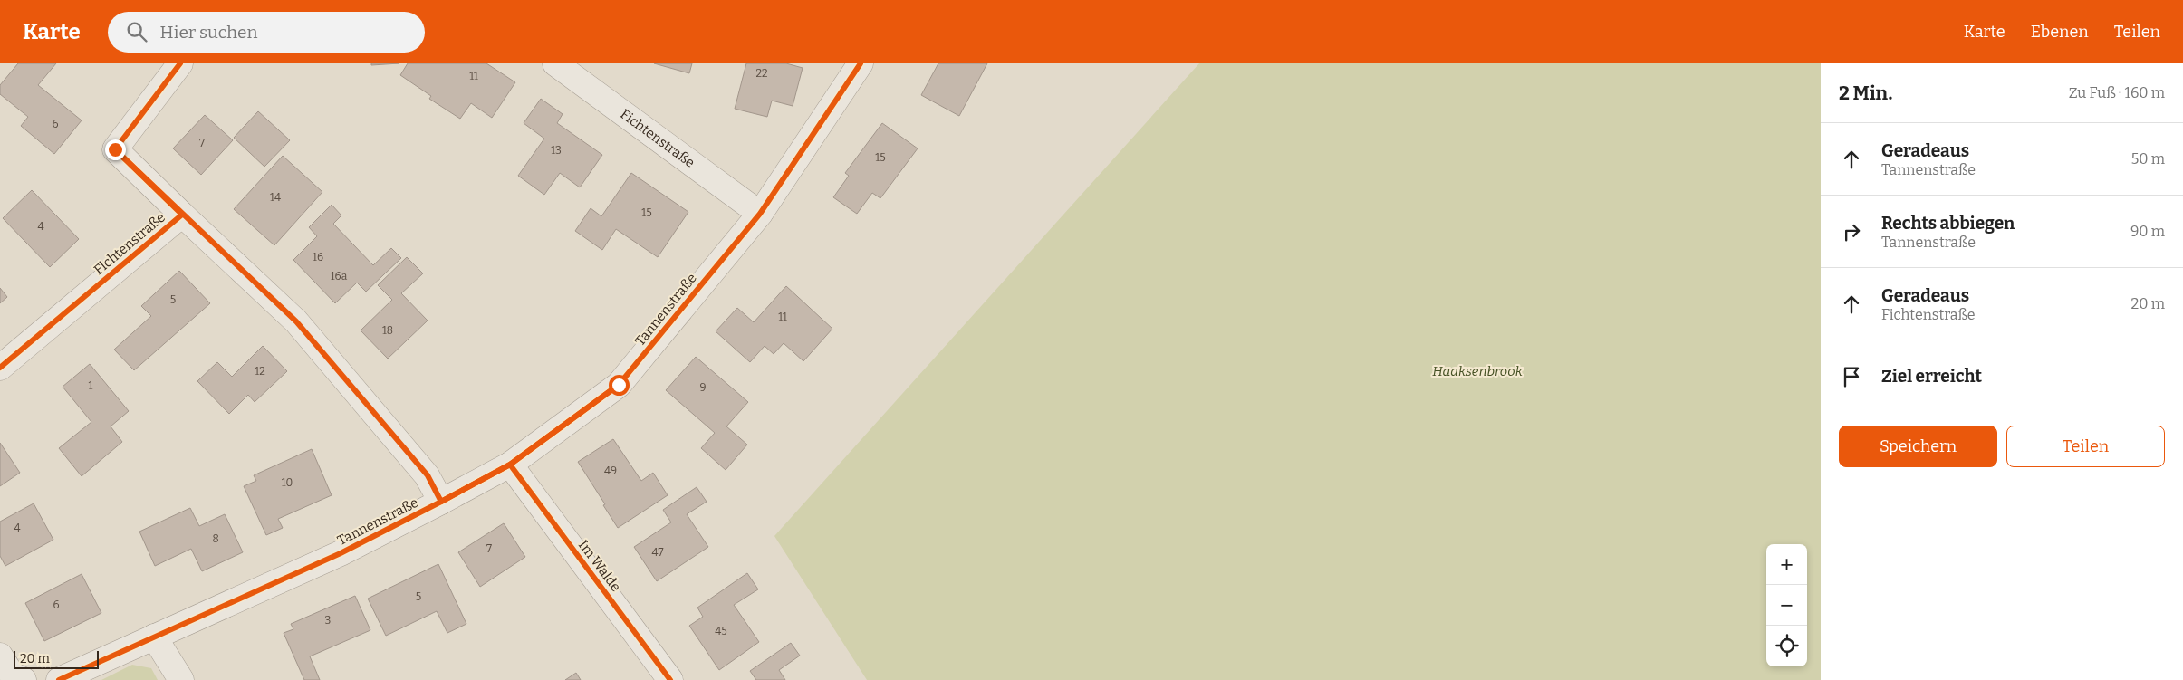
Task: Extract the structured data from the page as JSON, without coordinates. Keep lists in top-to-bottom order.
{
  "streets": {
    "street": ["Fichtenstraße", "Tannenstraße", "Im Walde"]
  },
  "crossings": [
    ["Fichtenstraße", "Tannenstraße"],
    ["Tannenstraße", "Im Walde"]
  ],
  "parks": ["Haaksenbrook"],
  "house_numbers": [
    "22",
    "11",
    "6",
    "7",
    "13",
    "15",
    "14",
    "15",
    "4",
    "16",
    "16a",
    "5",
    "11",
    "18",
    "12",
    "1",
    "9",
    "49",
    "10",
    "4",
    "8",
    "7",
    "47",
    "5",
    "6",
    "3",
    "45"
  ],
  "scale_bar": "20 m",
  "page": {
    "header": "Karte",
    "search": "Hier suchen",
    "nav": ["Karte", "Ebenen", "Teilen"],
    "heading": ["2 Min.", "Zu Fuß · 160 m"],
    "list": [
      ["Geradeaus", "Tannenstraße", "50 m"],
      ["Rechts abbiegen", "Tannenstraße", "90 m"],
      ["Geradeaus", "Fichtenstraße", "20 m"],
      "Ziel erreicht"
    ],
    "buttons": ["Speichern", "Teilen"],
    "map_buttons": ["+", "−"],
    "scale": "20 m"
  }
}
